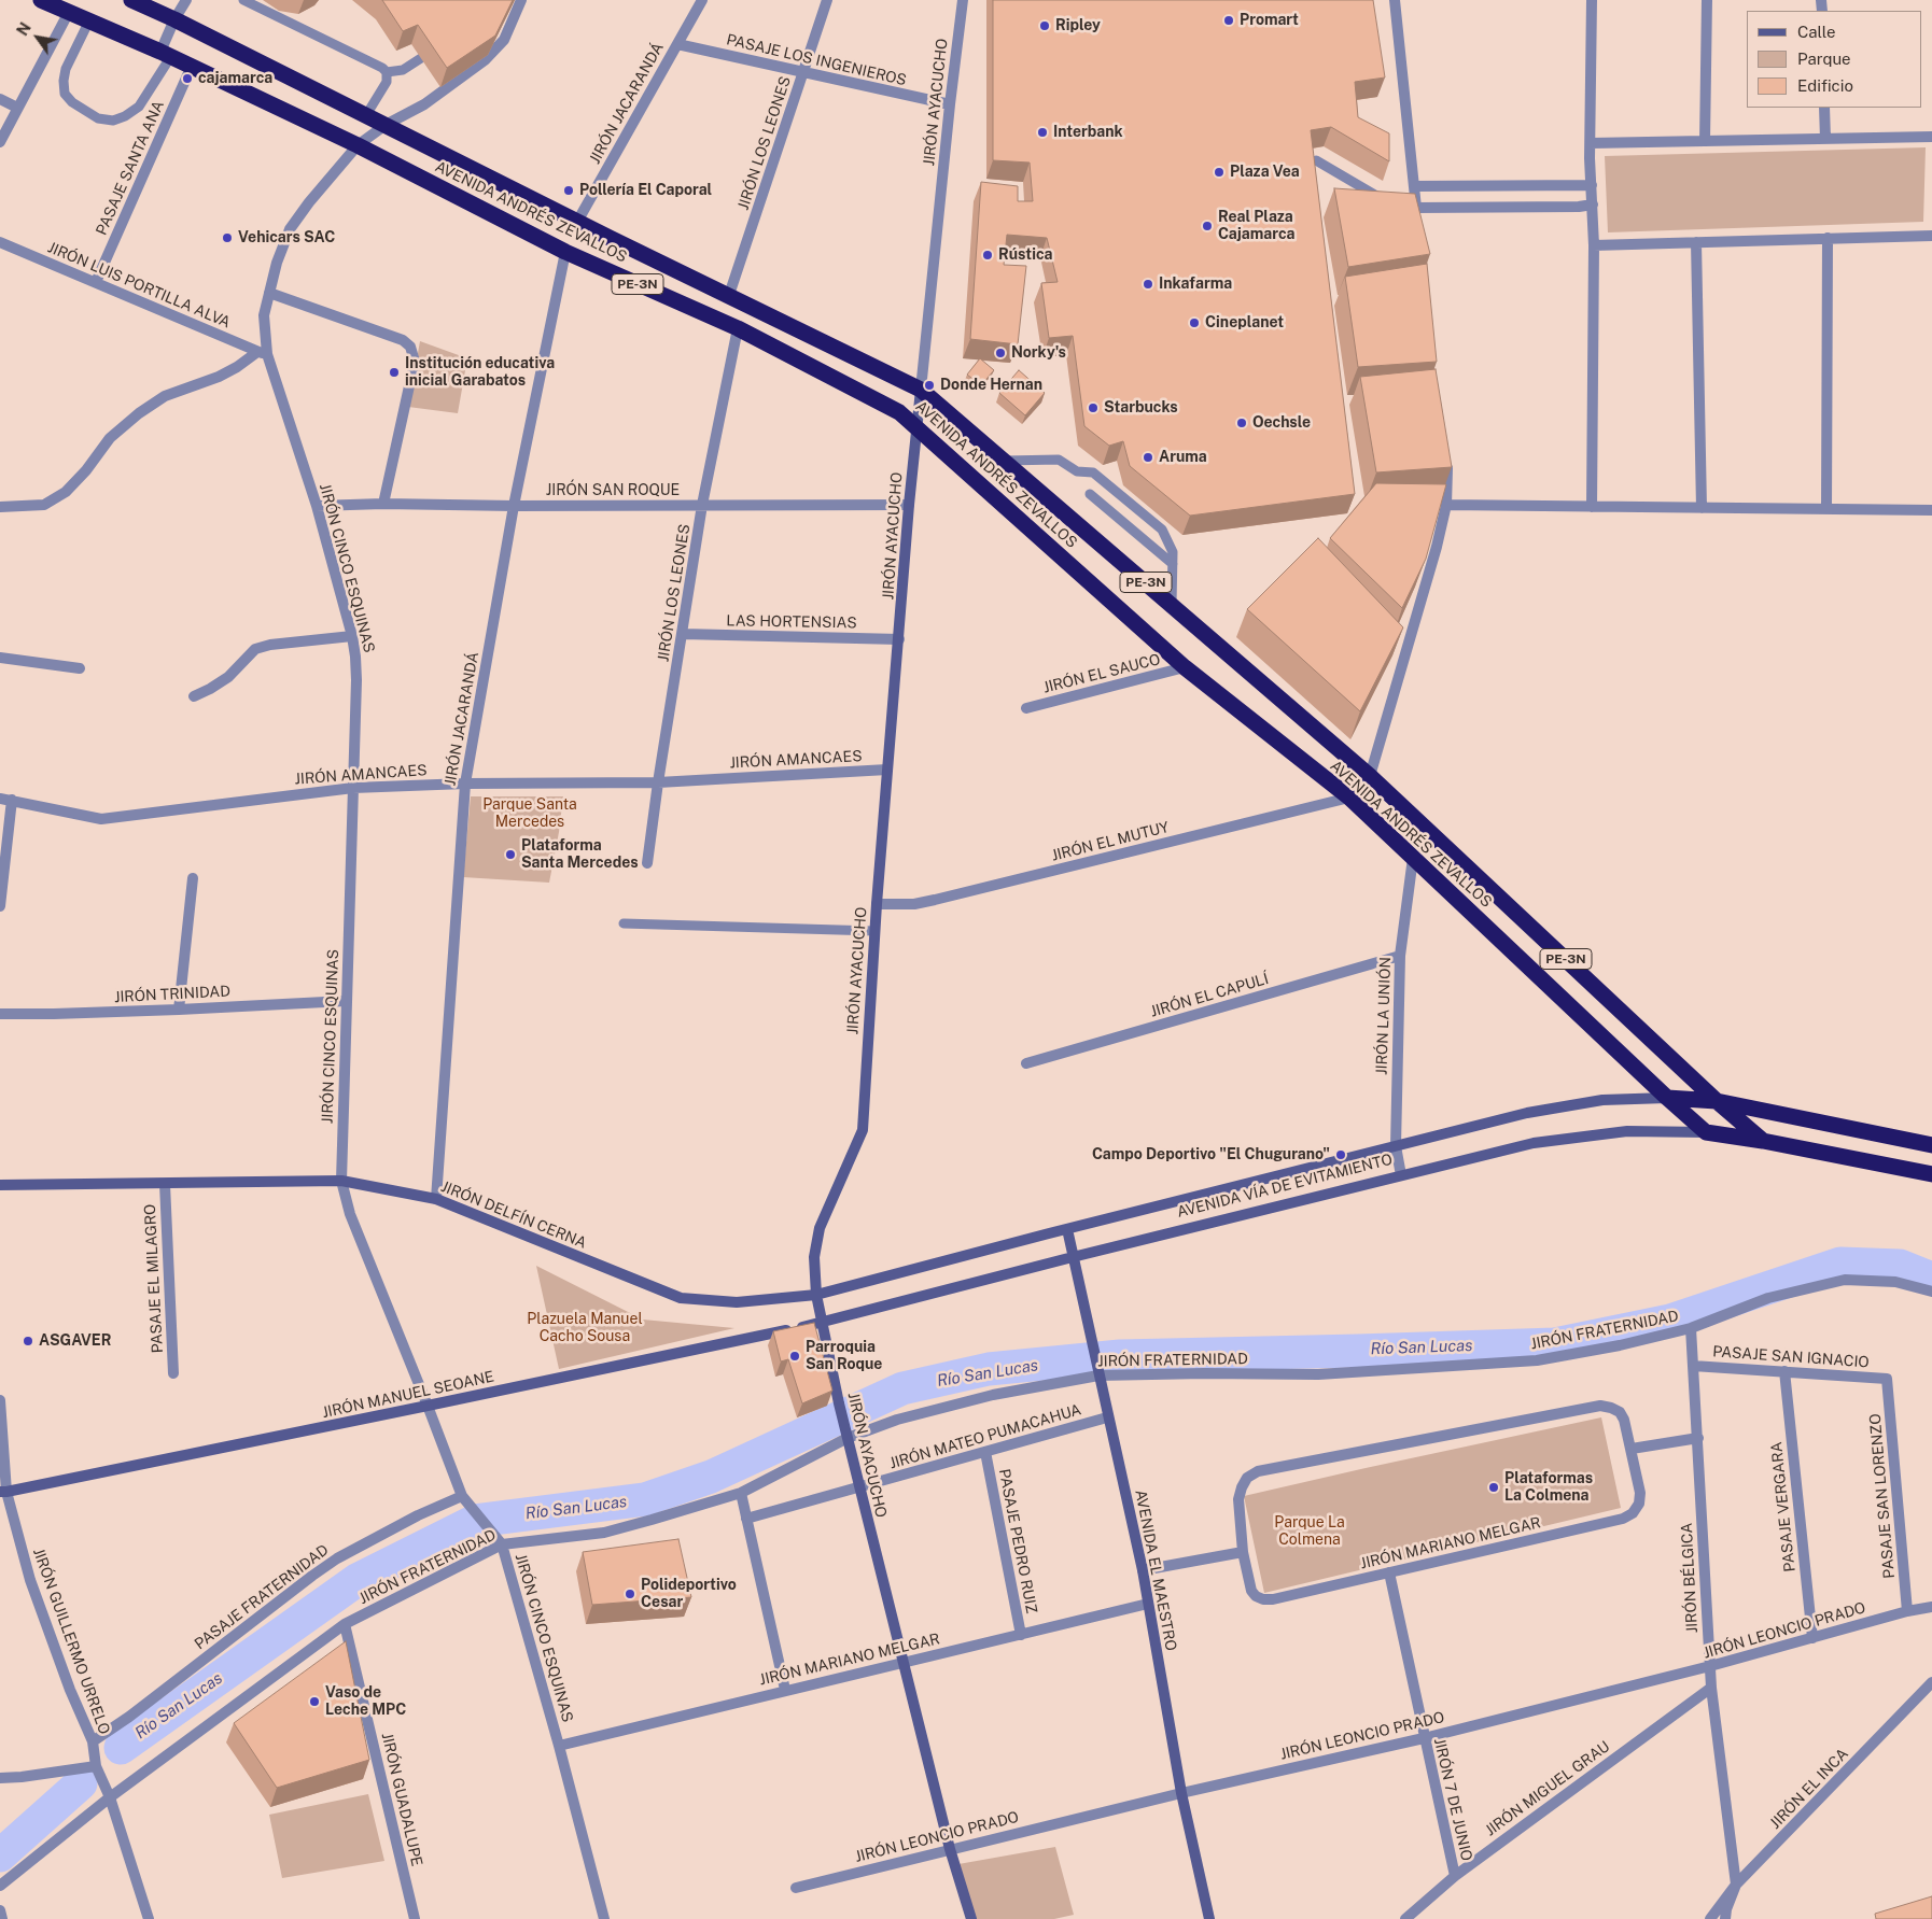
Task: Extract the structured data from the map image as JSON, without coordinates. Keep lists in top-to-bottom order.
{
  "streets": {
    "highway": ["AVENIDA ANDRÉS ZEVALLOS", "PE-3N", "AVENIDA VÍA DE EVITAMIENTO"],
    "street": [
      "PASAJE LOS INGENIEROS",
      "JIRÓN AYACUCHO",
      "JIRÓN JACARANDÁ",
      "JIRÓN LOS LEONES",
      "PASAJE SANTA ANA",
      "JIRÓN LUIS PORTILLA ALVA",
      "JIRÓN SAN ROQUE",
      "JIRÓN CINCO ESQUINAS",
      "LAS HORTENSIAS",
      "JIRÓN EL SAUCO",
      "JIRÓN AMANCAES",
      "JIRÓN EL MUTUY",
      "JIRÓN TRINIDAD",
      "JIRÓN EL CAPULÍ",
      "JIRÓN LA UNIÓN",
      "JIRÓN DELFÍN CERNA",
      "PASAJE EL MILAGRO",
      "JIRÓN FRATERNIDAD",
      "PASAJE SAN IGNACIO",
      "JIRÓN MANUEL SEOANE",
      "JIRÓN MATEO PUMACAHUA",
      "PASAJE SAN LORENZO",
      "PASAJE VERGARA",
      "PASAJE PEDRO RUIZ",
      "JIRÓN MARIANO MELGAR",
      "AVENIDA EL MAESTRO",
      "JIRÓN BÉLGICA",
      "PASAJE FRATERNIDAD",
      "JIRÓN LEONCIO PRADO",
      "JIRÓN GUILLERMO URRELO",
      "JIRÓN MIGUEL GRAU",
      "JIRÓN EL INCA",
      "JIRÓN GUADALUPE",
      "JIRÓN 7 DE JUNIO"
    ]
  },
  "crossings": [
    ["PASAJE LOS INGENIEROS", "JIRÓN AYACUCHO"],
    ["PASAJE LOS INGENIEROS", "JIRÓN JACARANDÁ"],
    ["PASAJE LOS INGENIEROS", "JIRÓN LOS LEONES"],
    ["JIRÓN AYACUCHO", "AVENIDA ANDRÉS ZEVALLOS"],
    ["JIRÓN AYACUCHO", "JIRÓN SAN ROQUE"],
    ["JIRÓN AYACUCHO", "LAS HORTENSIAS"],
    ["JIRÓN AYACUCHO", "JIRÓN AMANCAES"],
    ["JIRÓN AYACUCHO", "JIRÓN EL MUTUY"],
    ["JIRÓN AYACUCHO", "AVENIDA VÍA DE EVITAMIENTO"],
    ["JIRÓN AYACUCHO", "JIRÓN DELFÍN CERNA"],
    ["JIRÓN AYACUCHO", "JIRÓN FRATERNIDAD"],
    ["JIRÓN AYACUCHO", "JIRÓN MANUEL SEOANE"],
    ["JIRÓN AYACUCHO", "JIRÓN MATEO PUMACAHUA"],
    ["JIRÓN AYACUCHO", "JIRÓN MARIANO MELGAR"],
    ["JIRÓN AYACUCHO", "JIRÓN LEONCIO PRADO"],
    ["JIRÓN JACARANDÁ", "AVENIDA ANDRÉS ZEVALLOS"],
    ["JIRÓN JACARANDÁ", "JIRÓN SAN ROQUE"],
    ["JIRÓN JACARANDÁ", "JIRÓN AMANCAES"],
    ["JIRÓN JACARANDÁ", "JIRÓN DELFÍN CERNA"],
    ["JIRÓN LOS LEONES", "AVENIDA ANDRÉS ZEVALLOS"],
    ["JIRÓN LOS LEONES", "JIRÓN SAN ROQUE"],
    ["JIRÓN LOS LEONES", "LAS HORTENSIAS"],
    ["JIRÓN LOS LEONES", "JIRÓN AMANCAES"],
    ["PASAJE SANTA ANA", "AVENIDA ANDRÉS ZEVALLOS"],
    ["PASAJE SANTA ANA", "JIRÓN LUIS PORTILLA ALVA"],
    ["AVENIDA ANDRÉS ZEVALLOS", "PE-3N"],
    ["AVENIDA ANDRÉS ZEVALLOS", "JIRÓN CINCO ESQUINAS"],
    ["AVENIDA ANDRÉS ZEVALLOS", "JIRÓN EL SAUCO"],
    ["AVENIDA ANDRÉS ZEVALLOS", "JIRÓN EL MUTUY"],
    ["AVENIDA ANDRÉS ZEVALLOS", "JIRÓN LA UNIÓN"],
    ["AVENIDA ANDRÉS ZEVALLOS", "AVENIDA VÍA DE EVITAMIENTO"],
    ["PE-3N", "AVENIDA VÍA DE EVITAMIENTO"],
    ["JIRÓN LUIS PORTILLA ALVA", "JIRÓN CINCO ESQUINAS"],
    ["JIRÓN SAN ROQUE", "JIRÓN CINCO ESQUINAS"],
    ["JIRÓN CINCO ESQUINAS", "JIRÓN AMANCAES"],
    ["JIRÓN CINCO ESQUINAS", "JIRÓN TRINIDAD"],
    ["JIRÓN CINCO ESQUINAS", "JIRÓN DELFÍN CERNA"],
    ["JIRÓN CINCO ESQUINAS", "JIRÓN FRATERNIDAD"],
    ["JIRÓN CINCO ESQUINAS", "JIRÓN MANUEL SEOANE"],
    ["JIRÓN CINCO ESQUINAS", "JIRÓN MARIANO MELGAR"],
    ["JIRÓN CINCO ESQUINAS", "PASAJE FRATERNIDAD"],
    ["JIRÓN EL CAPULÍ", "JIRÓN LA UNIÓN"],
    ["JIRÓN LA UNIÓN", "AVENIDA VÍA DE EVITAMIENTO"],
    ["AVENIDA VÍA DE EVITAMIENTO", "JIRÓN DELFÍN CERNA"],
    ["AVENIDA VÍA DE EVITAMIENTO", "JIRÓN MANUEL SEOANE"],
    ["AVENIDA VÍA DE EVITAMIENTO", "AVENIDA EL MAESTRO"],
    ["JIRÓN DELFÍN CERNA", "PASAJE EL MILAGRO"],
    ["JIRÓN FRATERNIDAD", "AVENIDA EL MAESTRO"],
    ["JIRÓN FRATERNIDAD", "JIRÓN BÉLGICA"],
    ["JIRÓN FRATERNIDAD", "JIRÓN GUILLERMO URRELO"],
    ["JIRÓN FRATERNIDAD", "JIRÓN GUADALUPE"],
    ["PASAJE SAN IGNACIO", "PASAJE SAN LORENZO"],
    ["PASAJE SAN IGNACIO", "PASAJE VERGARA"],
    ["PASAJE SAN IGNACIO", "JIRÓN BÉLGICA"],
    ["JIRÓN MANUEL SEOANE", "JIRÓN GUILLERMO URRELO"],
    ["JIRÓN MATEO PUMACAHUA", "PASAJE PEDRO RUIZ"],
    ["JIRÓN MATEO PUMACAHUA", "AVENIDA EL MAESTRO"],
    ["PASAJE SAN LORENZO", "JIRÓN LEONCIO PRADO"],
    ["PASAJE VERGARA", "JIRÓN LEONCIO PRADO"],
    ["PASAJE PEDRO RUIZ", "JIRÓN MARIANO MELGAR"],
    ["JIRÓN MARIANO MELGAR", "AVENIDA EL MAESTRO"],
    ["JIRÓN MARIANO MELGAR", "JIRÓN 7 DE JUNIO"],
    ["AVENIDA EL MAESTRO", "JIRÓN LEONCIO PRADO"],
    ["JIRÓN BÉLGICA", "JIRÓN LEONCIO PRADO"],
    ["JIRÓN BÉLGICA", "JIRÓN MIGUEL GRAU"],
    ["JIRÓN BÉLGICA", "JIRÓN EL INCA"],
    ["PASAJE FRATERNIDAD", "JIRÓN GUILLERMO URRELO"],
    ["JIRÓN LEONCIO PRADO", "JIRÓN 7 DE JUNIO"],
    ["JIRÓN MIGUEL GRAU", "JIRÓN 7 DE JUNIO"]
  ],
  "water": ["Río San Lucas"],
  "parks": ["Parque Santa Mercedes", "Plazuela Manuel Cacho Sousa", "Parque La Colmena"],
  "places": [
    "Promart",
    "Ripley",
    "cajamarca",
    "Interbank",
    "Plaza Vea",
    "Pollería El Caporal",
    "Real Plaza Cajamarca",
    "Vehicars SAC",
    "Rústica",
    "Inkafarma",
    "Cineplanet",
    "Norky's",
    "Institución educativa inicial Garabatos",
    "Donde Hernan",
    "Starbucks",
    "Oechsle",
    "Aruma",
    "Plataforma Santa Mercedes",
    "Campo Deportivo \"El Chugurano\"",
    "ASGAVER",
    "Parroquia San Roque",
    "Plataformas La Colmena",
    "Polideportivo Cesar",
    "Vaso de Leche MPC"
  ],
  "legend": ["Calle", "Parque", "Edificio"],
  "north": "top left"
}
